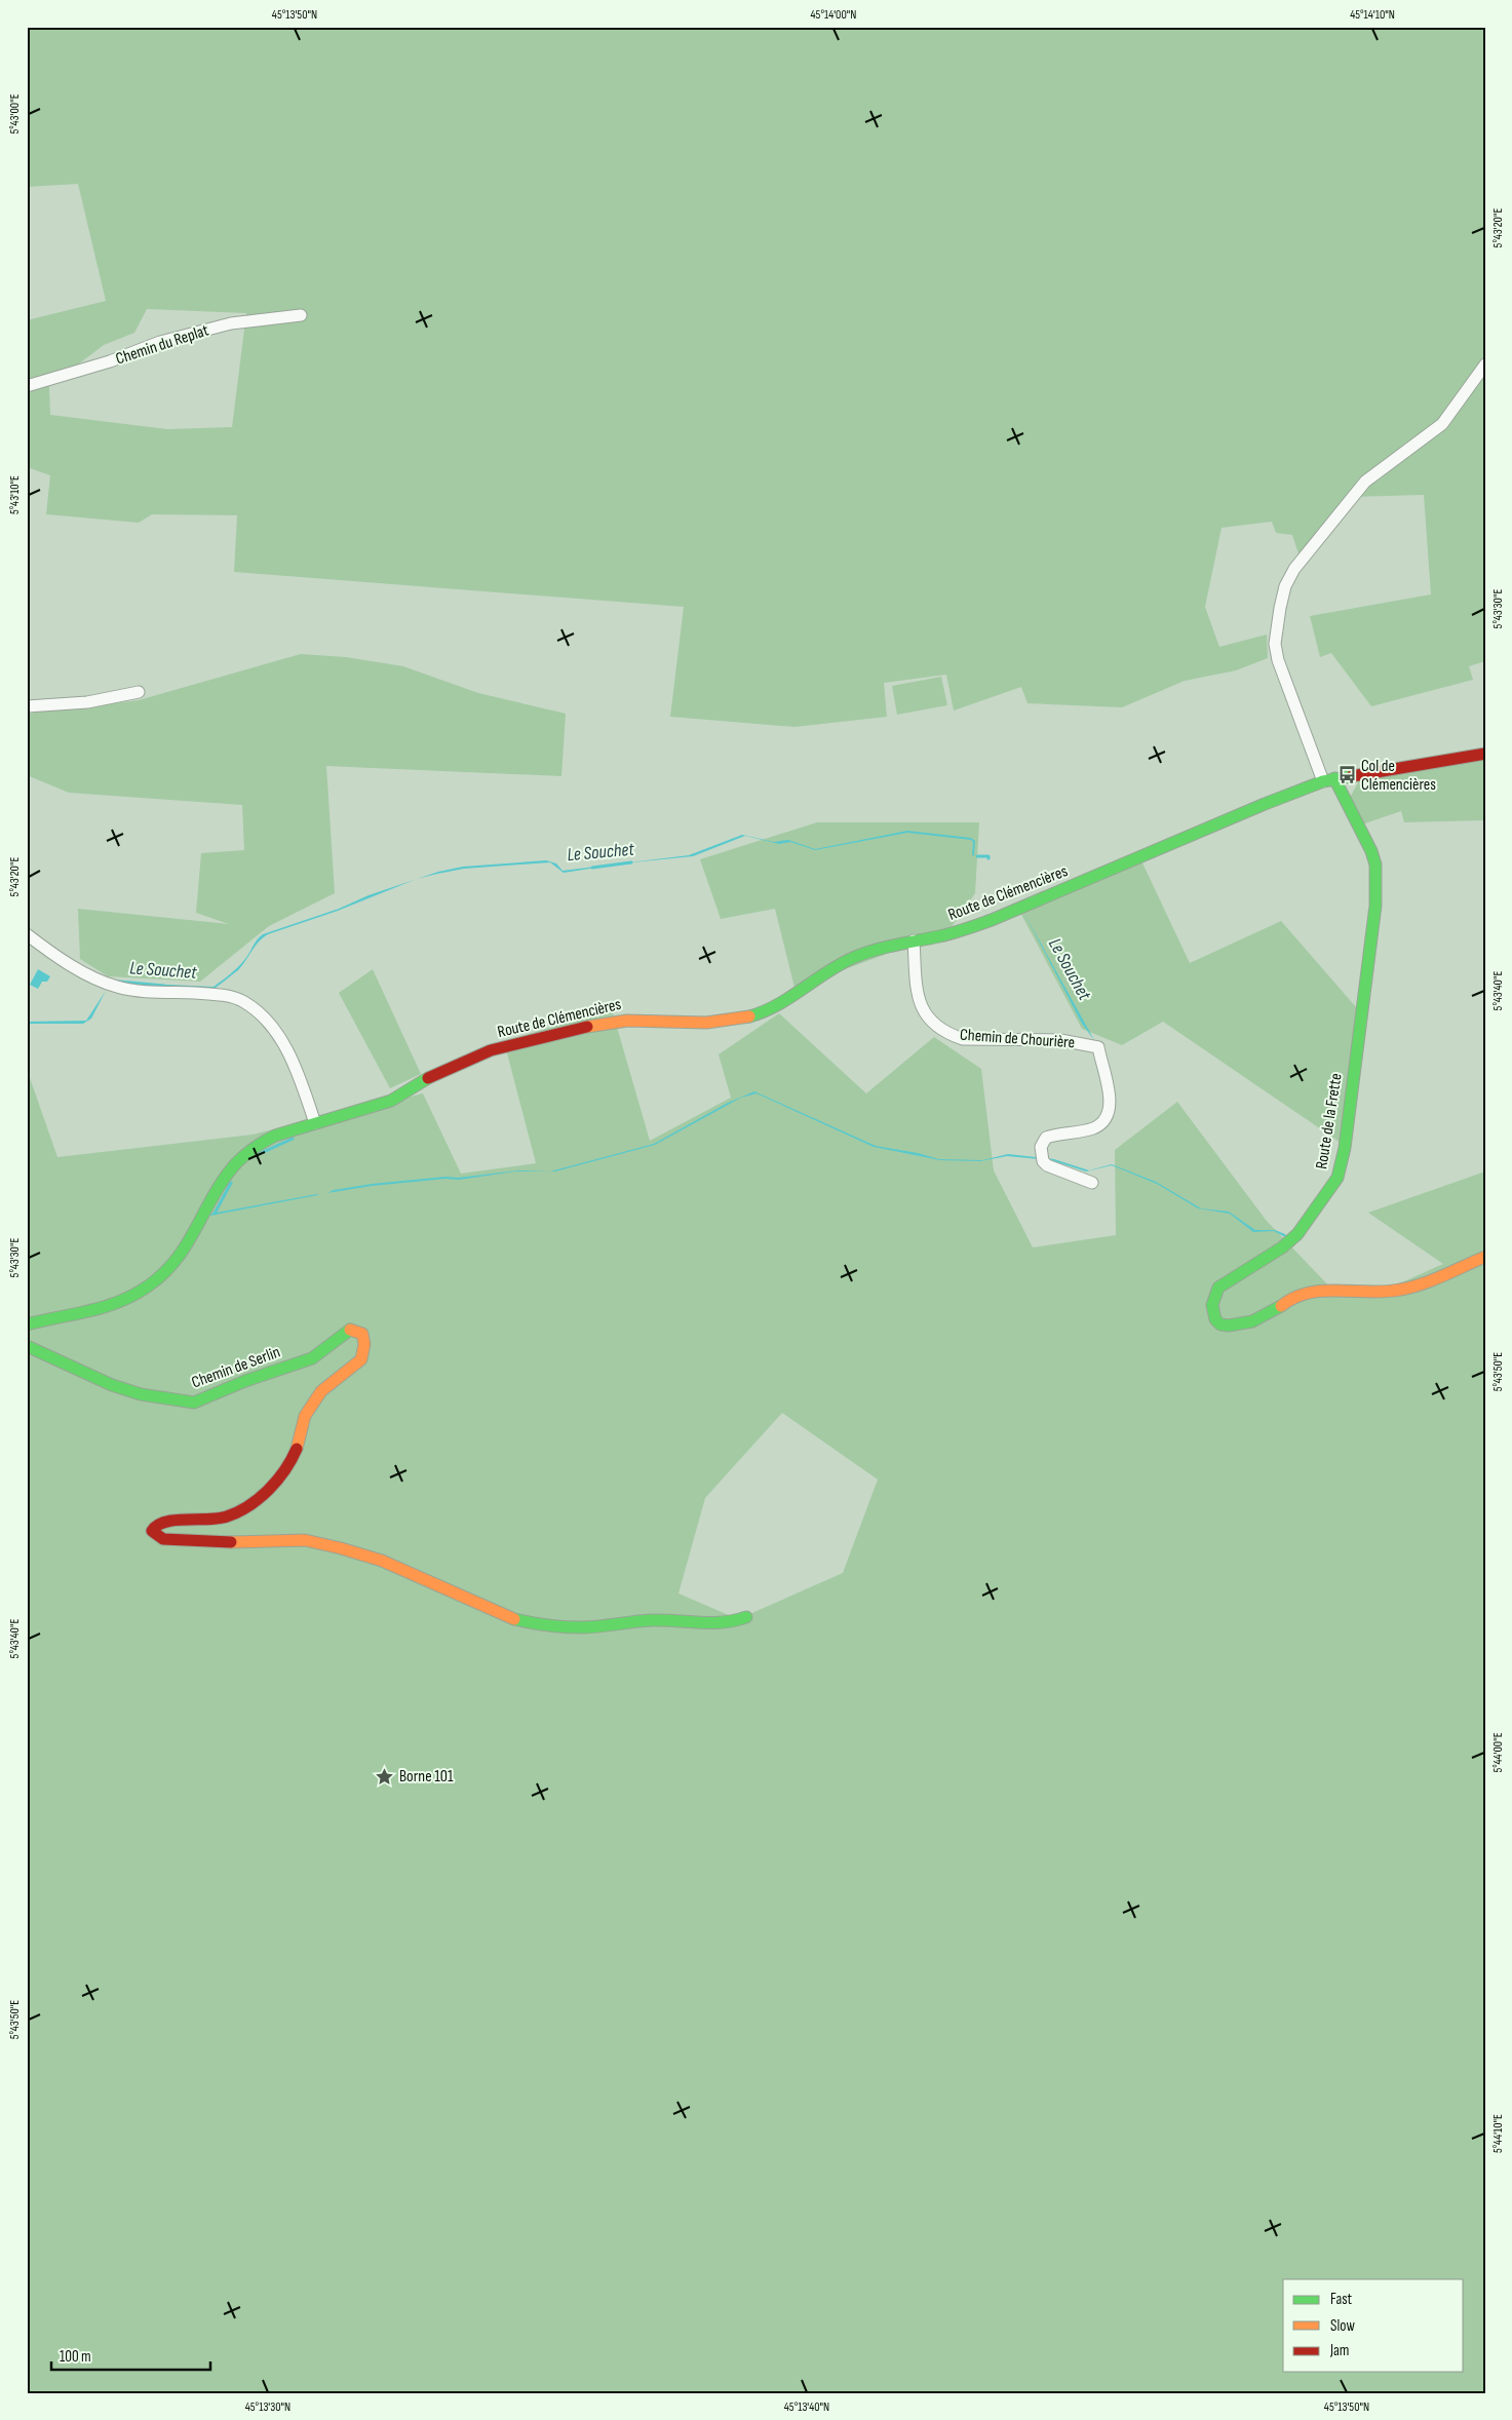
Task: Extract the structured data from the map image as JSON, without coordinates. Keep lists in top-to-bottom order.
{
  "streets": {
    "street": [
      "Chemin du Replat",
      "Route de Clémencières",
      "Chemin de Chourière",
      "Route de la Frette",
      "Chemin de Serlin"
    ]
  },
  "crossings": [
    ["Route de Clémencières", "Chemin de Chourière"],
    ["Route de Clémencières", "Route de la Frette"]
  ],
  "water": ["Le Souchet"],
  "places": {
    "bus stop": ["Col de Clémencières"],
    "place": ["Borne 101"]
  },
  "legend": ["Fast", "Slow", "Jam"],
  "scale_bar": "100 m",
  "coordinates": [
    "45°13'50\"N",
    "45°14'00\"N",
    "45°14'10\"N",
    "5°43'00\"E",
    "5°43'20\"E",
    "5°43'10\"E",
    "5°43'30\"E",
    "5°43'40\"E",
    "5°43'50\"E",
    "5°44'00\"E",
    "5°44'10\"E",
    "45°13'30\"N",
    "45°13'40\"N"
  ]
}
